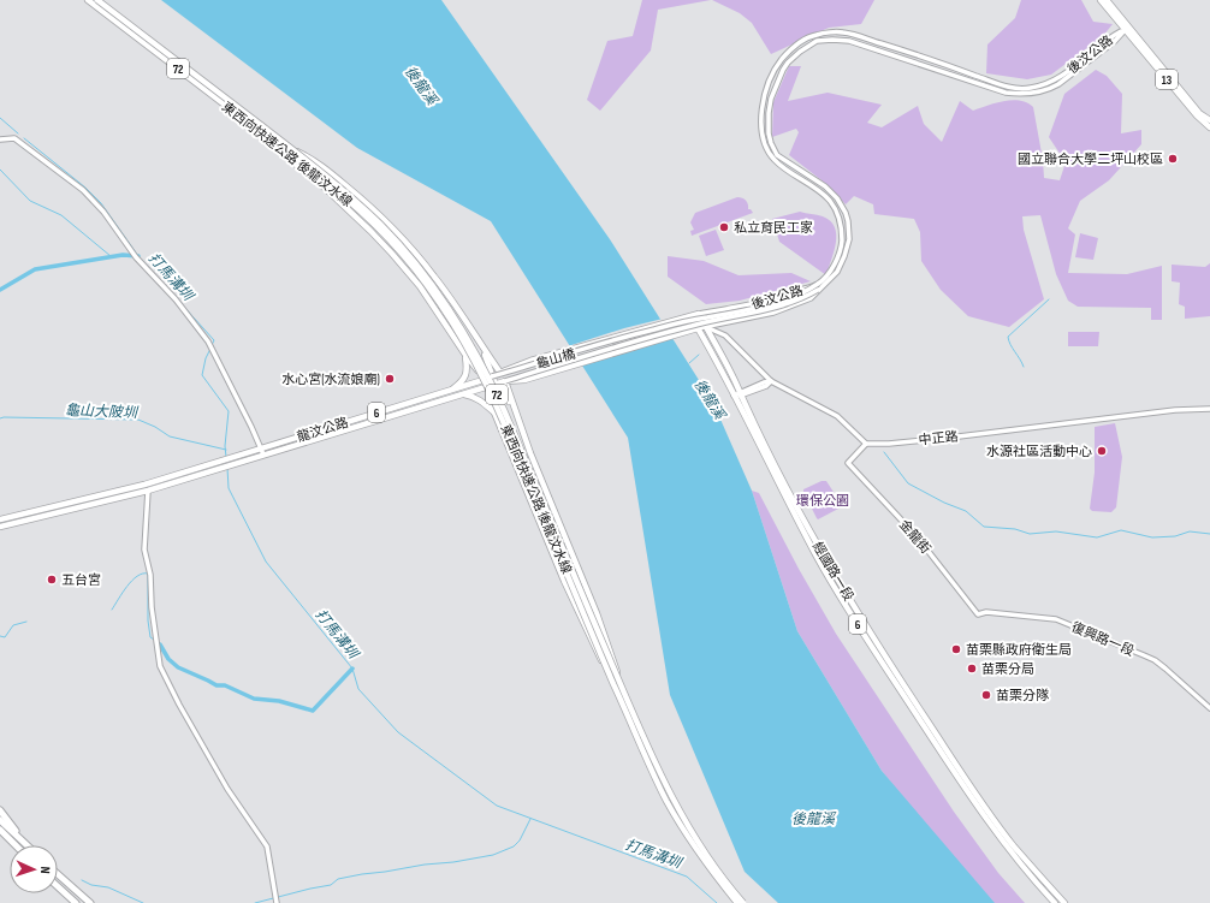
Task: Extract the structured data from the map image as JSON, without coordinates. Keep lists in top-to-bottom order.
{
  "streets": {
    "main road": [
      "後汶公路",
      "72",
      "13",
      "東西向快速公路 後龍汶水線",
      "龜山橋",
      "6",
      "龍汶公路",
      "經國路一段"
    ],
    "street": ["中正路", "金龍街", "復興路一段"]
  },
  "crossings": [
    ["後汶公路", "13"],
    ["後汶公路", "龜山橋"],
    ["後汶公路", "經國路一段"],
    ["龜山橋", "6"],
    ["龜山橋", "龍汶公路"],
    ["龜山橋", "經國路一段"],
    ["6", "龍汶公路"],
    ["中正路", "金龍街"],
    ["金龍街", "復興路一段"]
  ],
  "water": ["後龍溪", "打馬溝圳", "龜山大陂圳"],
  "parks": ["環保公園"],
  "places": [
    "國立聯合大學二坪山校區",
    "私立育民工家",
    "水心宮(水流娘廟)",
    "水源社區活動中心",
    "五台宮",
    "苗栗縣政府衛生局",
    "苗栗分局",
    "苗栗分隊"
  ],
  "north": "right"
}
